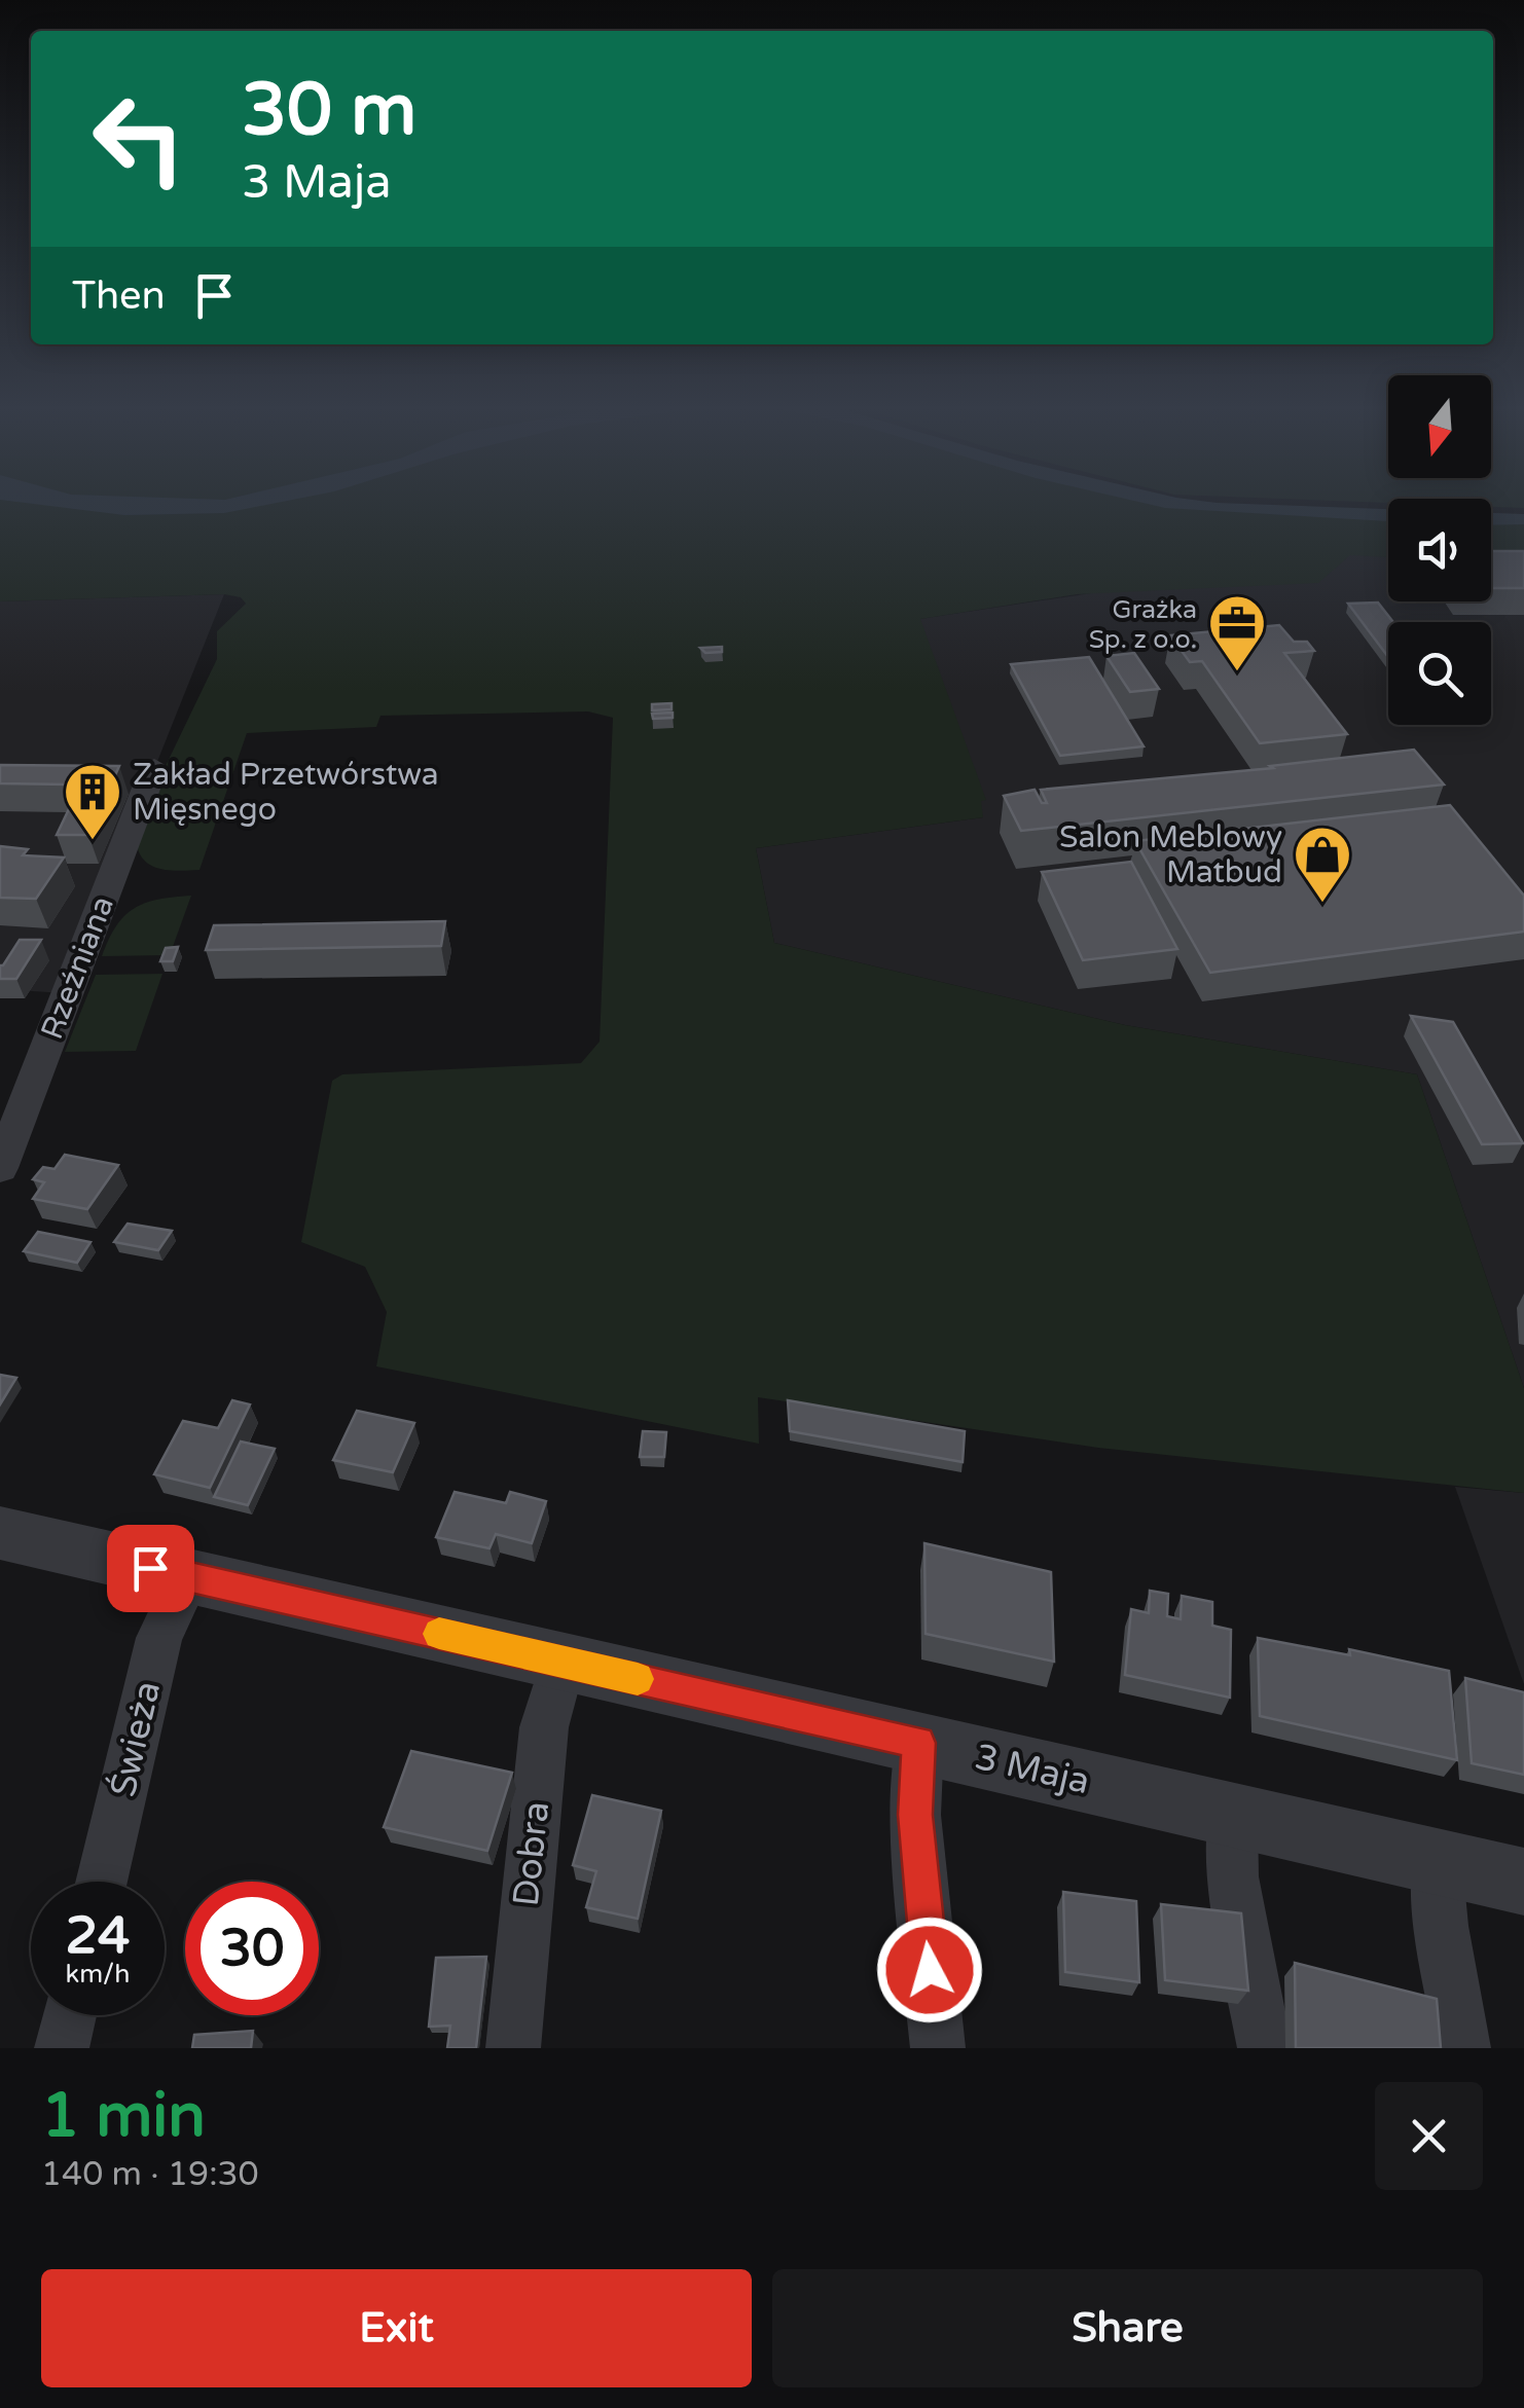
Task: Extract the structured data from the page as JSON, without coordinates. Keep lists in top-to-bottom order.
{
  "streets": {
    "street": [
      "Rzeźniana",
      "Świeża",
      "3 Maja",
      "Dobra"
    ]
  },
  "crossings": [
    ["Świeża", "3 Maja"],
    ["3 Maja", "Dobra"]
  ],
  "places": {
    "office": ["Grażka Sp. z o.o."],
    "building": ["Zakład Przetwórstwa Mięsnego"],
    "shop": ["Salon Meblowy Matbud"]
  },
  "north": "bottom",
  "page": {
    "turn": ["30 m", "3 Maja"],
    "then": "Then",
    "speed": "24 km/h",
    "limit": "30",
    "heading": ["1 min", "140 m · 19:30"],
    "buttons": ["Exit", "Share"]
  }
}
